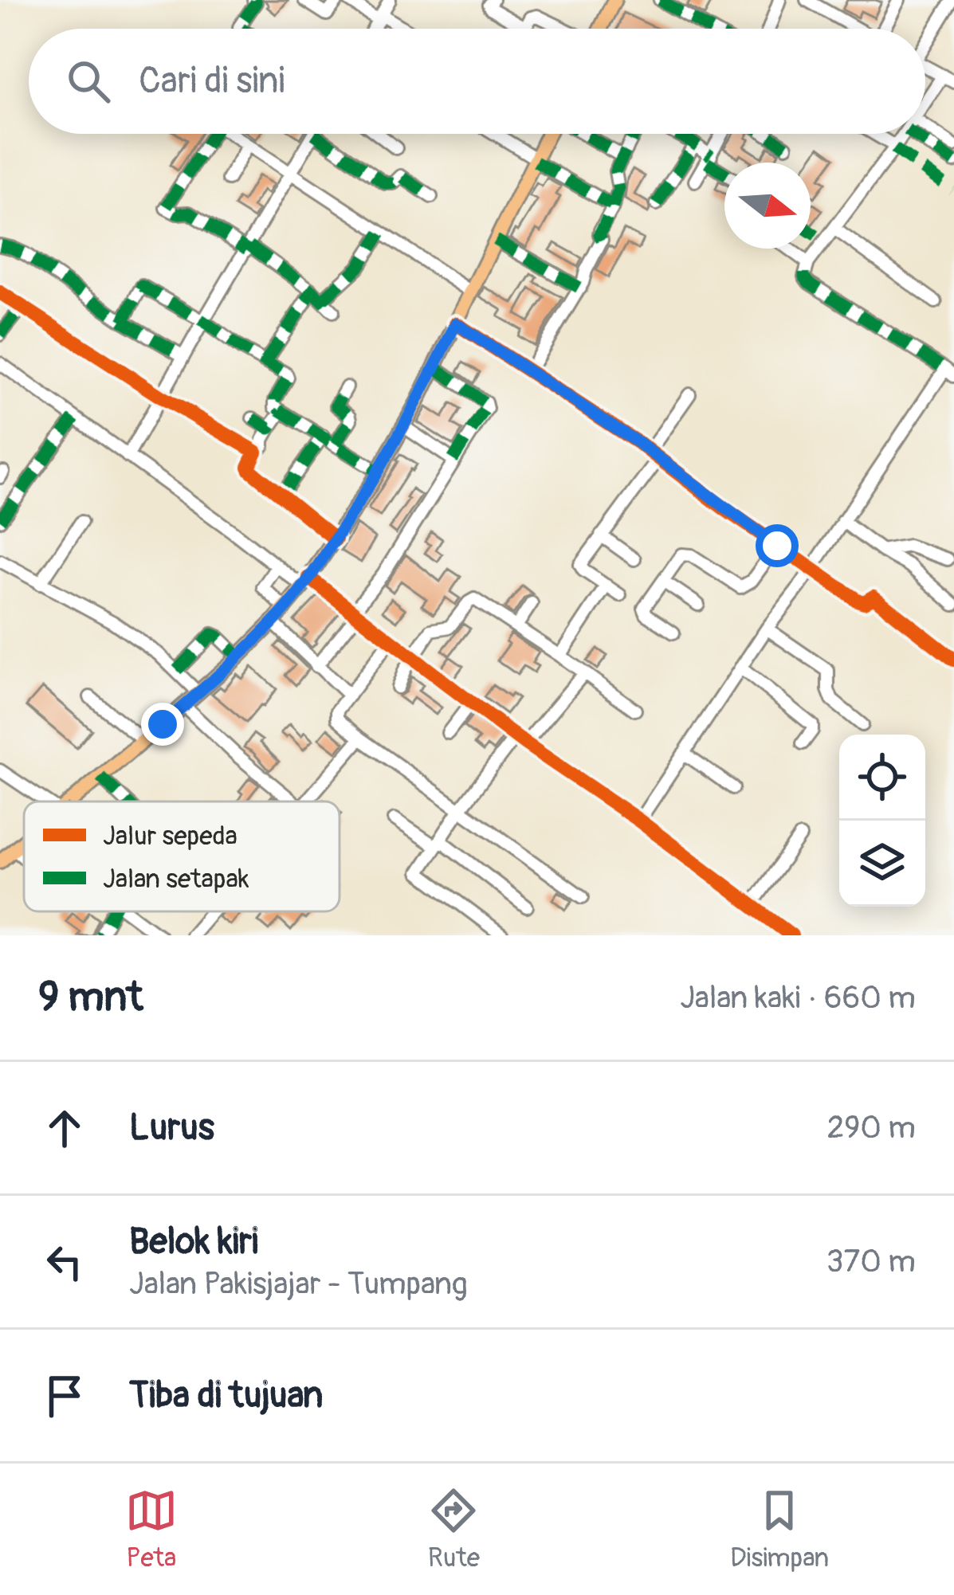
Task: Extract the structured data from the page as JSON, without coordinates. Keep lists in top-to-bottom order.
{
  "legend": ["Jalur sepeda", "Jalan setapak"],
  "north": "right",
  "page": {
    "search": "Cari di sini",
    "heading": ["9 mnt", "Jalan kaki · 660 m"],
    "list": [
      ["Lurus", "290 m"],
      ["Belok kiri", "Jalan Pakisjajar - Tumpang", "370 m"],
      "Tiba di tujuan"
    ],
    "nav": ["Peta", "Rute", "Disimpan"]
  }
}
